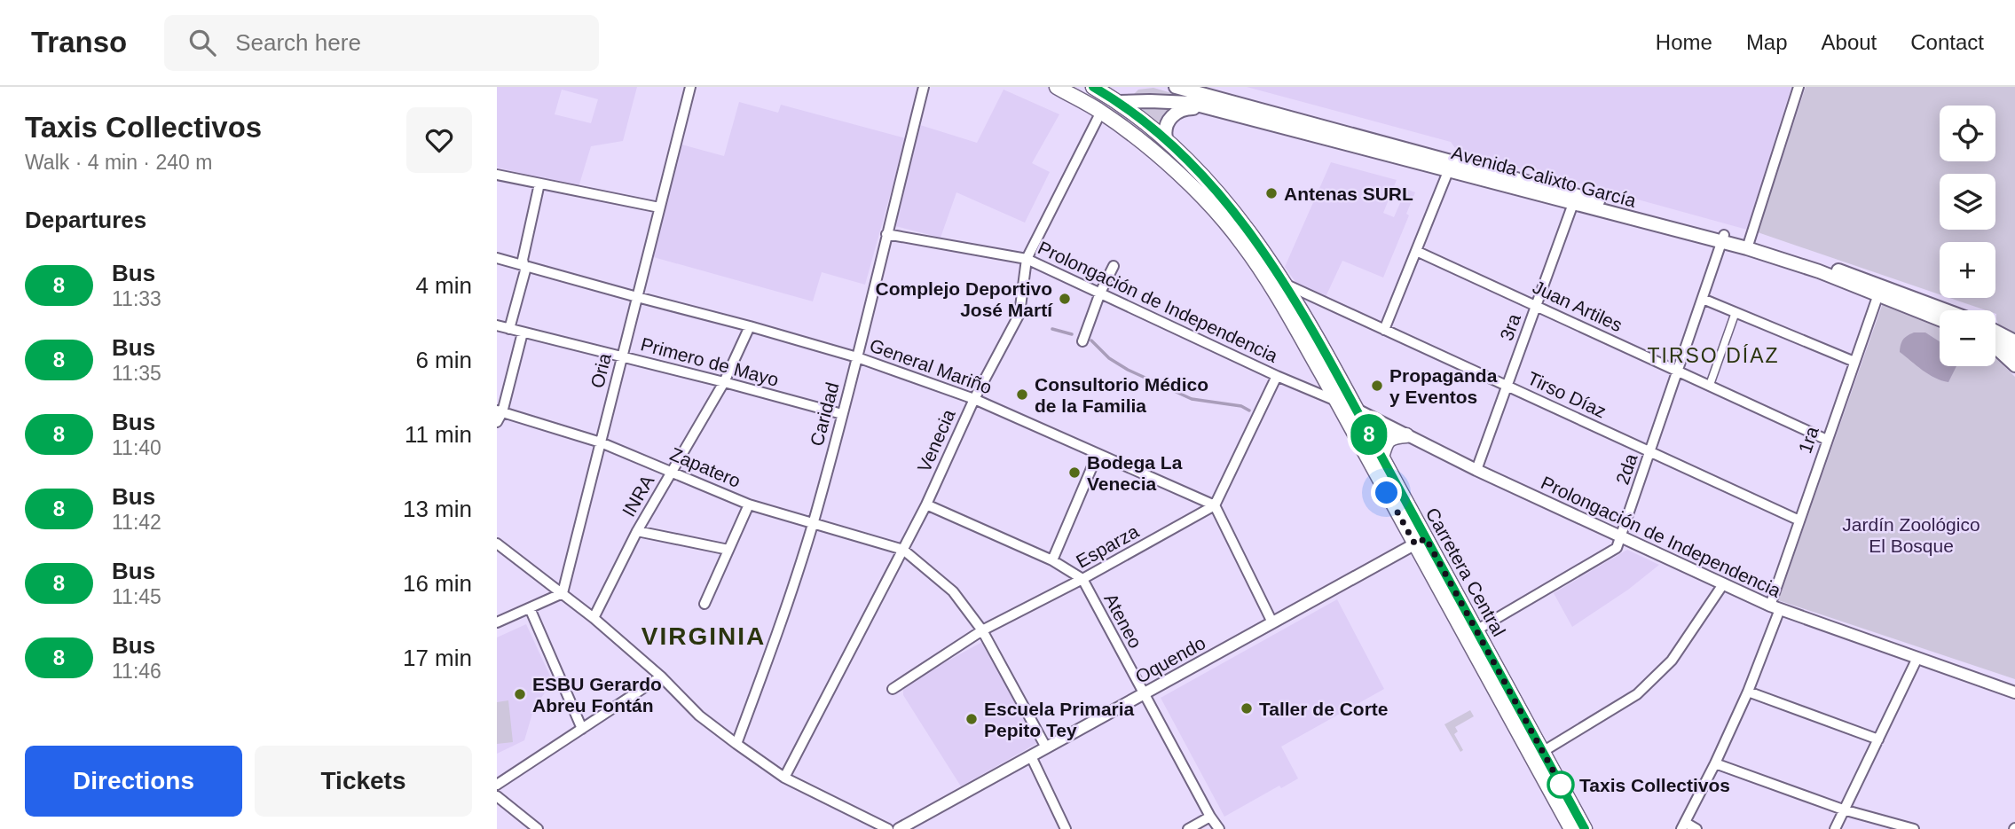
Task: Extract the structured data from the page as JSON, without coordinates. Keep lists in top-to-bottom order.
{
  "streets": {
    "main road": ["Avenida Calixto García", "Carretera Central"],
    "street": [
      "Prolongación de Independencia",
      "Juan Artiles",
      "3ra",
      "Primero de Mayo",
      "General Mariño",
      "Oria",
      "Tirso Díaz",
      "Caridad",
      "1ra",
      "Venecia",
      "Zapatero",
      "2da",
      "INRA",
      "Esparza",
      "Ateneo",
      "Oquendo"
    ]
  },
  "crossings": [
    ["Avenida Calixto García", "3ra"],
    ["Avenida Calixto García", "1ra"],
    ["Avenida Calixto García", "2da"],
    ["Avenida Calixto García", "Carretera Central"],
    ["Prolongación de Independencia", "3ra"],
    ["Prolongación de Independencia", "Caridad"],
    ["Prolongación de Independencia", "1ra"],
    ["Prolongación de Independencia", "Venecia"],
    ["Prolongación de Independencia", "2da"],
    ["Prolongación de Independencia", "Carretera Central"],
    ["Juan Artiles", "3ra"],
    ["Juan Artiles", "1ra"],
    ["Juan Artiles", "2da"],
    ["3ra", "Tirso Díaz"],
    ["Primero de Mayo", "Oria"],
    ["Primero de Mayo", "Caridad"],
    ["Primero de Mayo", "INRA"],
    ["General Mariño", "Oria"],
    ["General Mariño", "Caridad"],
    ["General Mariño", "Venecia"],
    ["General Mariño", "INRA"],
    ["General Mariño", "Esparza"],
    ["Oria", "Zapatero"],
    ["Tirso Díaz", "1ra"],
    ["Tirso Díaz", "2da"],
    ["Tirso Díaz", "Carretera Central"],
    ["Caridad", "Zapatero"],
    ["Venecia", "Zapatero"],
    ["Venecia", "Carretera Central"],
    ["Venecia", "Ateneo"],
    ["Zapatero", "INRA"],
    ["2da", "Carretera Central"],
    ["Esparza", "Ateneo"],
    ["Carretera Central", "Oquendo"],
    ["Ateneo", "Oquendo"]
  ],
  "districts": ["TIRSO DÍAZ", "VIRGINIA"],
  "parks": ["Jardín Zoológico El Bosque"],
  "places": [
    "Antenas SURL",
    "Complejo Deportivo José Martí",
    "Propaganda y Eventos",
    "Consultorio Médico de la Familia",
    "Bodega La Venecia",
    "ESBU Gerardo Abreu Fontán",
    "Taller de Corte",
    "Escuela Primaria Pepito Tey",
    "Taxis Collectivos"
  ],
  "lines": ["bus line 8"],
  "page": {
    "header": "Transo",
    "search": "Search here",
    "nav": [
      "Home",
      "Map",
      "About",
      "Contact"
    ],
    "heading": [
      ["Taxis Collectivos", "Walk · 4 min · 240 m"],
      "Departures"
    ],
    "on_map": "8",
    "map_buttons": ["+", "−"],
    "list": [
      {
        "mark": "8",
        "name": "Bus",
        "note": "11:33",
        "value": "4 min"
      },
      {
        "mark": "8",
        "name": "Bus",
        "note": "11:35",
        "value": "6 min"
      },
      {
        "mark": "8",
        "name": "Bus",
        "note": "11:40",
        "value": "11 min"
      },
      {
        "mark": "8",
        "name": "Bus",
        "note": "11:42",
        "value": "13 min"
      },
      {
        "mark": "8",
        "name": "Bus",
        "note": "11:45",
        "value": "16 min"
      },
      {
        "mark": "8",
        "name": "Bus",
        "note": "11:46",
        "value": "17 min"
      }
    ],
    "buttons": ["Directions", "Tickets"]
  }
}
